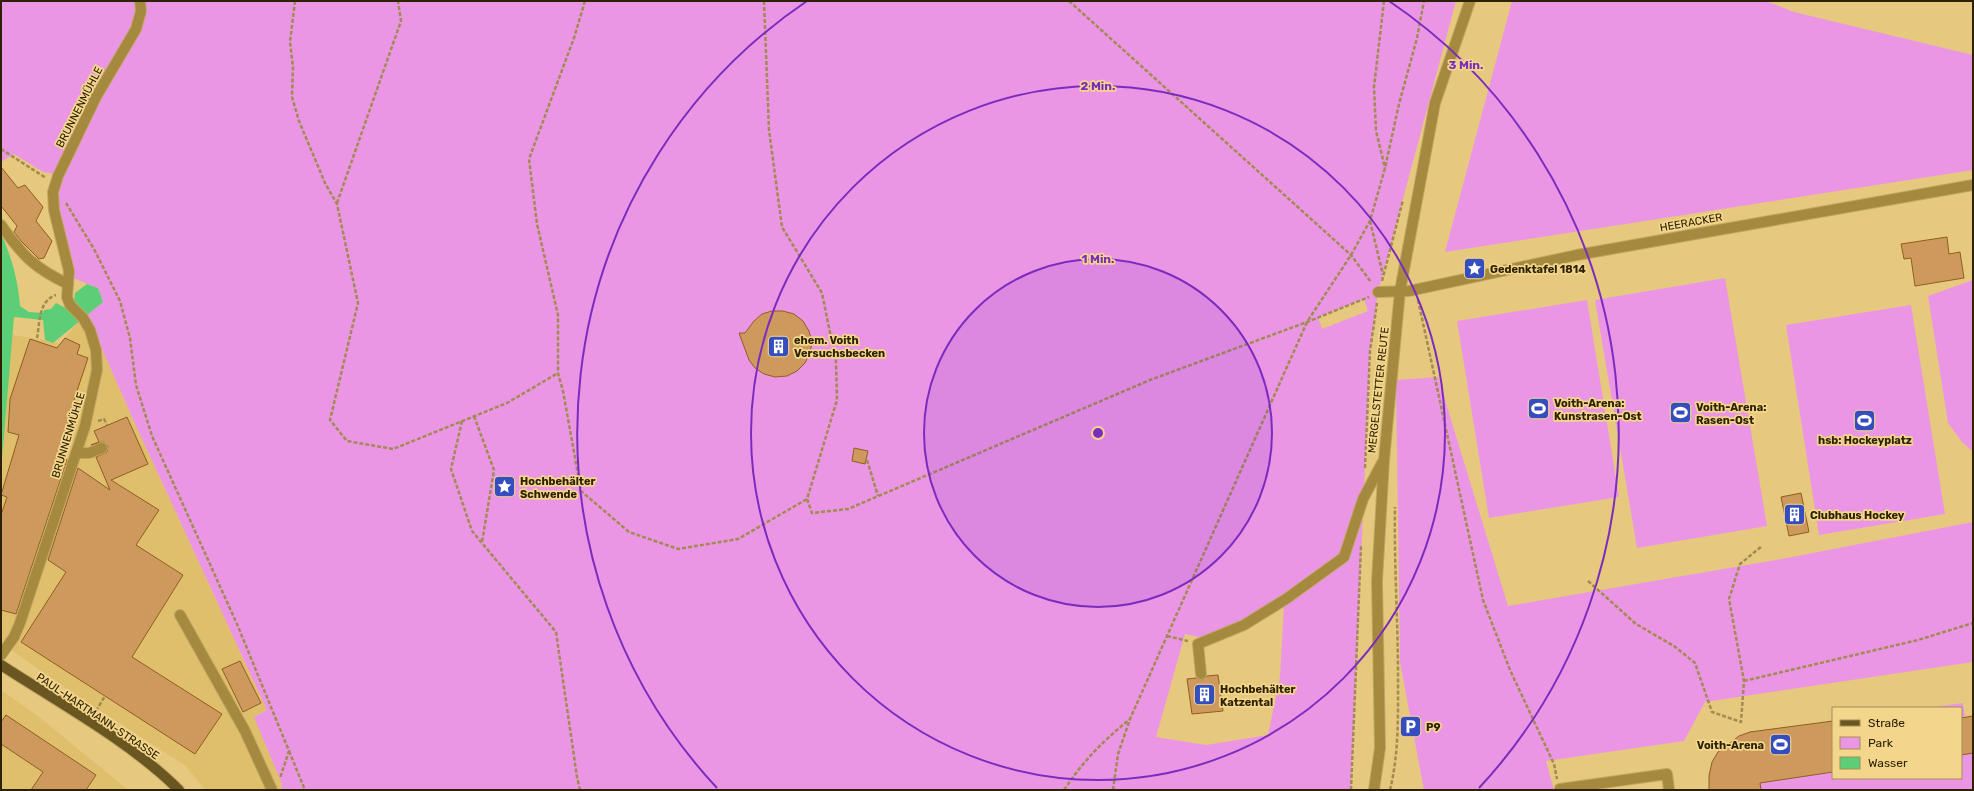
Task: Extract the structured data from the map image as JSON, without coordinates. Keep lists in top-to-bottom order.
{
  "streets": {
    "main road": ["PAUL-HARTMANN-STRASSE"],
    "street": ["BRUNNENMÜHLE", "HEERACKER", "MERGELSTETTER REUTE"]
  },
  "crossings": [
    ["HEERACKER", "MERGELSTETTER REUTE"]
  ],
  "places": {
    "place": ["Gedenktafel 1814", "Hochbehälter Schwende"],
    "building": ["ehem. Voith Versuchsbecken", "Clubhaus Hockey", "Hochbehälter Katzental"],
    "sports": [
      "Voith-Arena: Kunstrasen-Ost",
      "Voith-Arena: Rasen-Ost",
      "hsb: Hockeyplatz",
      "Voith-Arena"
    ],
    "parking": ["P9"]
  },
  "legend": ["Straße", "Park", "Wasser"],
  "rings": ["3 Min.", "2 Min.", "1 Min."]
}
